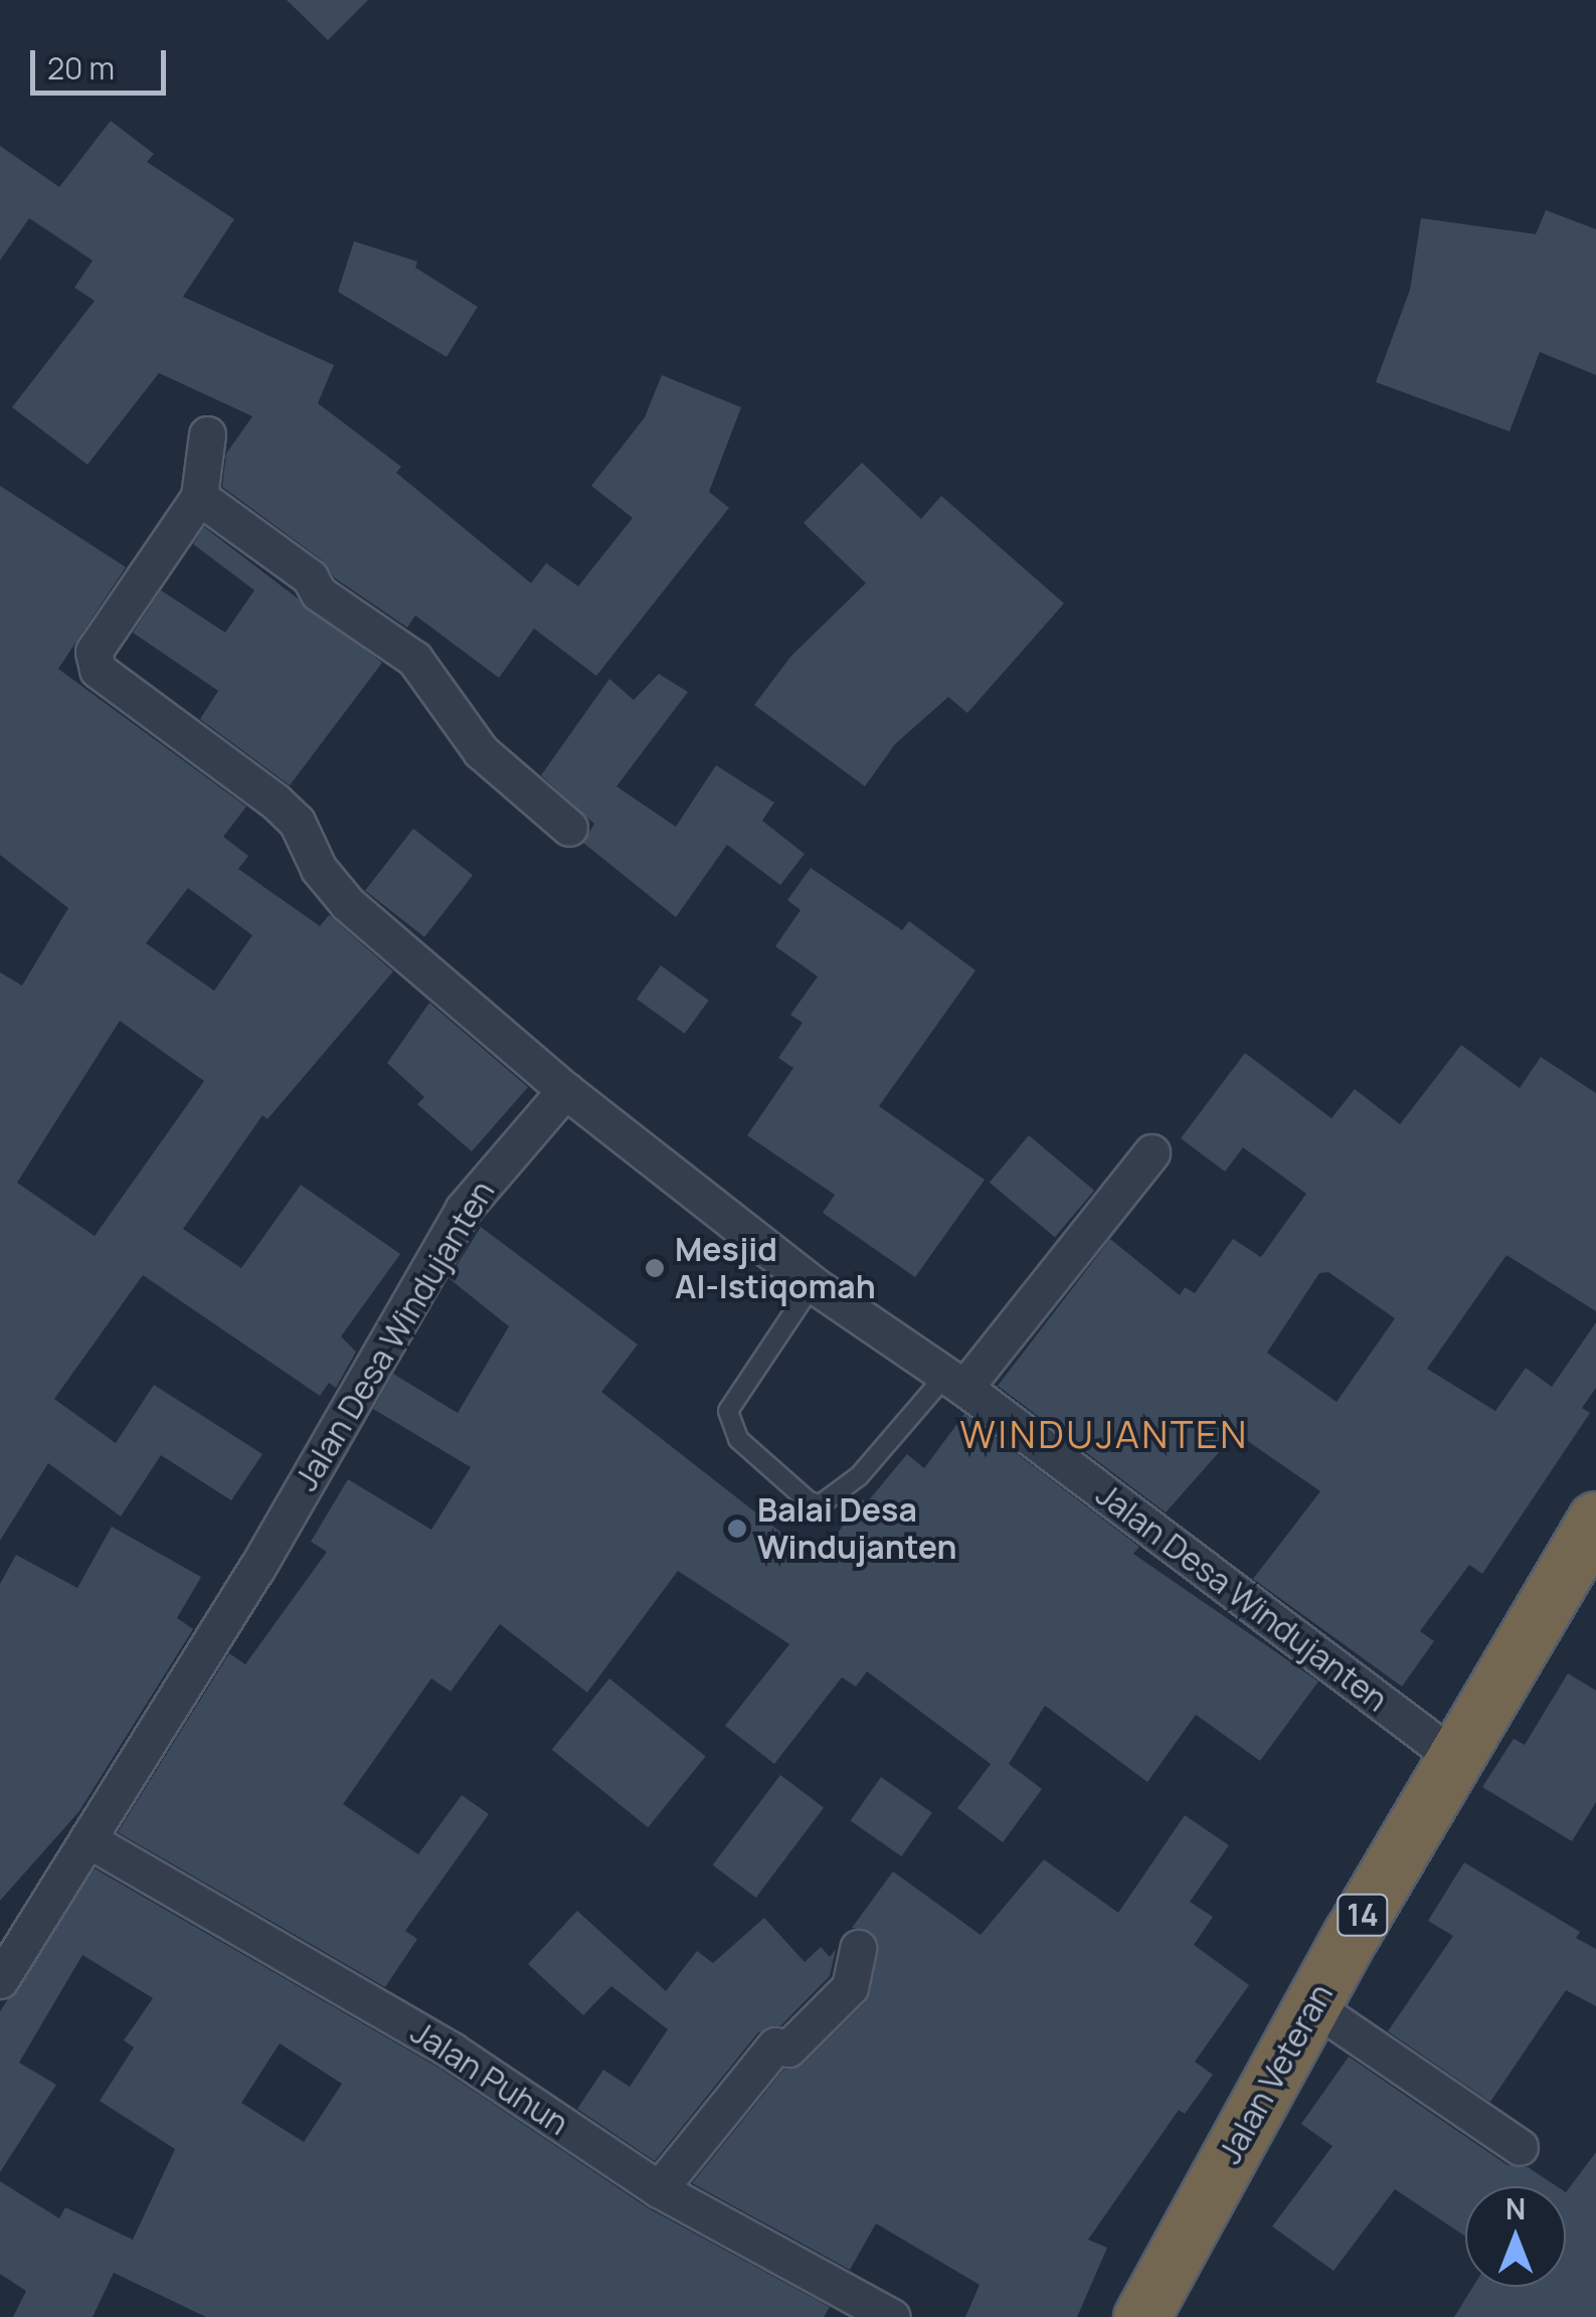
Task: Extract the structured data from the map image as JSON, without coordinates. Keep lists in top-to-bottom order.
{
  "streets": {
    "highway": ["14", "Jalan Veteran"],
    "street": ["Jalan Desa Windujanten", "Jalan Puhun"]
  },
  "crossings": [
    ["Jalan Desa Windujanten", "Jalan Veteran"],
    ["Jalan Desa Windujanten", "Jalan Puhun"]
  ],
  "districts": ["WINDUJANTEN"],
  "places": ["Mesjid Al-Istiqomah", "Balai Desa Windujanten"],
  "scale_bar": "20 m",
  "north": "top"
}
